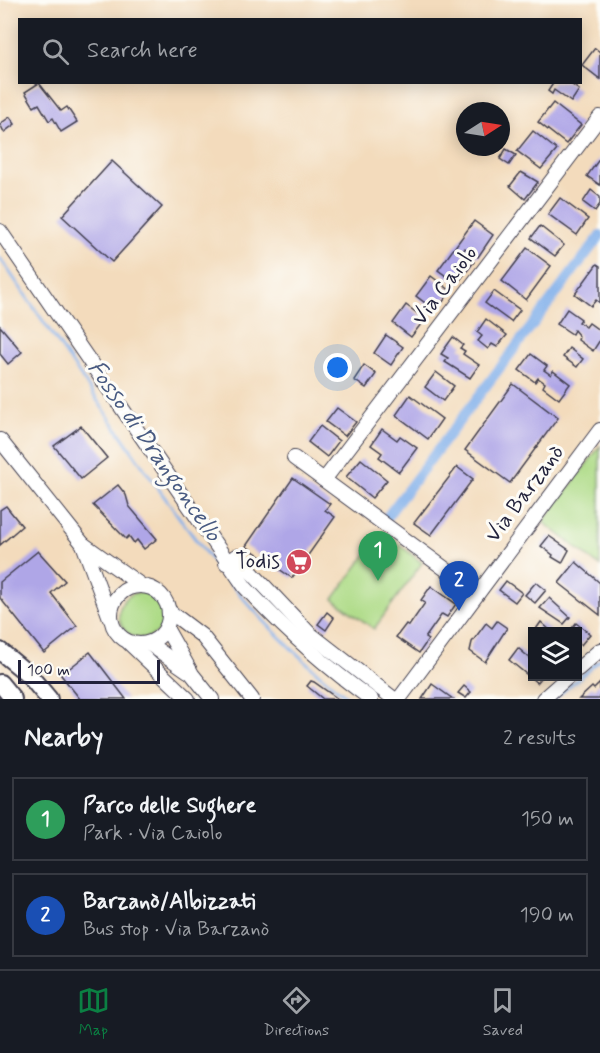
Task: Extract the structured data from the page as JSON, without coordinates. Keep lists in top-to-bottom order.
{
  "streets": {
    "street": ["Via Caiolo", "Via Barzanò"]
  },
  "water": ["Fosso di Drangoncello"],
  "places": {
    "supermarket": ["Todis"]
  },
  "scale_bar": "100 m",
  "north": "right",
  "page": {
    "search": "Search here",
    "pins": ["1", "2"],
    "scale": "100 m",
    "heading": ["Nearby", "2 results"],
    "list": [
      {
        "mark": "1",
        "name": "Parco delle Sughere",
        "note": "Park · Via Caiolo",
        "value": "150 m"
      },
      {
        "mark": "2",
        "name": "Barzanò/Albizzati",
        "note": "Bus stop · Via Barzanò",
        "value": "190 m"
      }
    ],
    "nav": ["Map", "Directions", "Saved"]
  }
}
